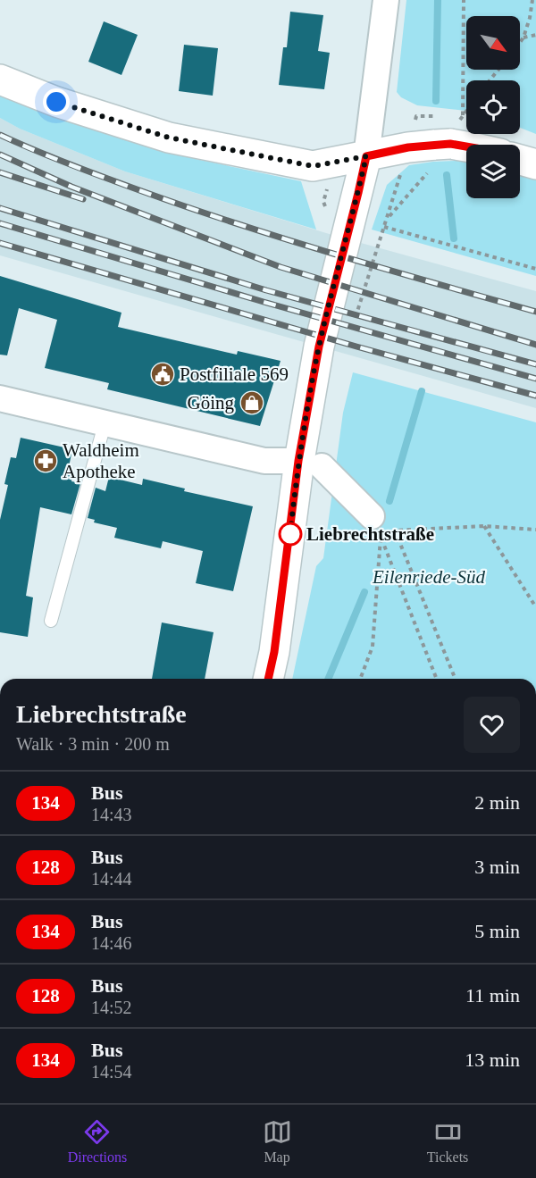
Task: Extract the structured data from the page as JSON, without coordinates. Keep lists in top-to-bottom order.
{
  "parks": ["Eilenriede-Süd"],
  "places": {
    "public building": ["Postfiliale 569"],
    "shop": ["Göing"],
    "pharmacy": ["Waldheim Apotheke"],
    "other": ["Liebrechtstraße"]
  },
  "lines": ["bus line 134"],
  "north": "bottom right",
  "page": {
    "heading": ["Liebrechtstraße", "Walk · 3 min · 200 m"],
    "list": [
      {
        "mark": "134",
        "name": "Bus",
        "note": "14:43",
        "value": "2 min"
      },
      {
        "mark": "128",
        "name": "Bus",
        "note": "14:44",
        "value": "3 min"
      },
      {
        "mark": "134",
        "name": "Bus",
        "note": "14:46",
        "value": "5 min"
      },
      {
        "mark": "128",
        "name": "Bus",
        "note": "14:52",
        "value": "11 min"
      },
      {
        "mark": "134",
        "name": "Bus",
        "note": "14:54",
        "value": "13 min"
      }
    ],
    "tabs": ["Directions", "Map", "Tickets"]
  }
}
